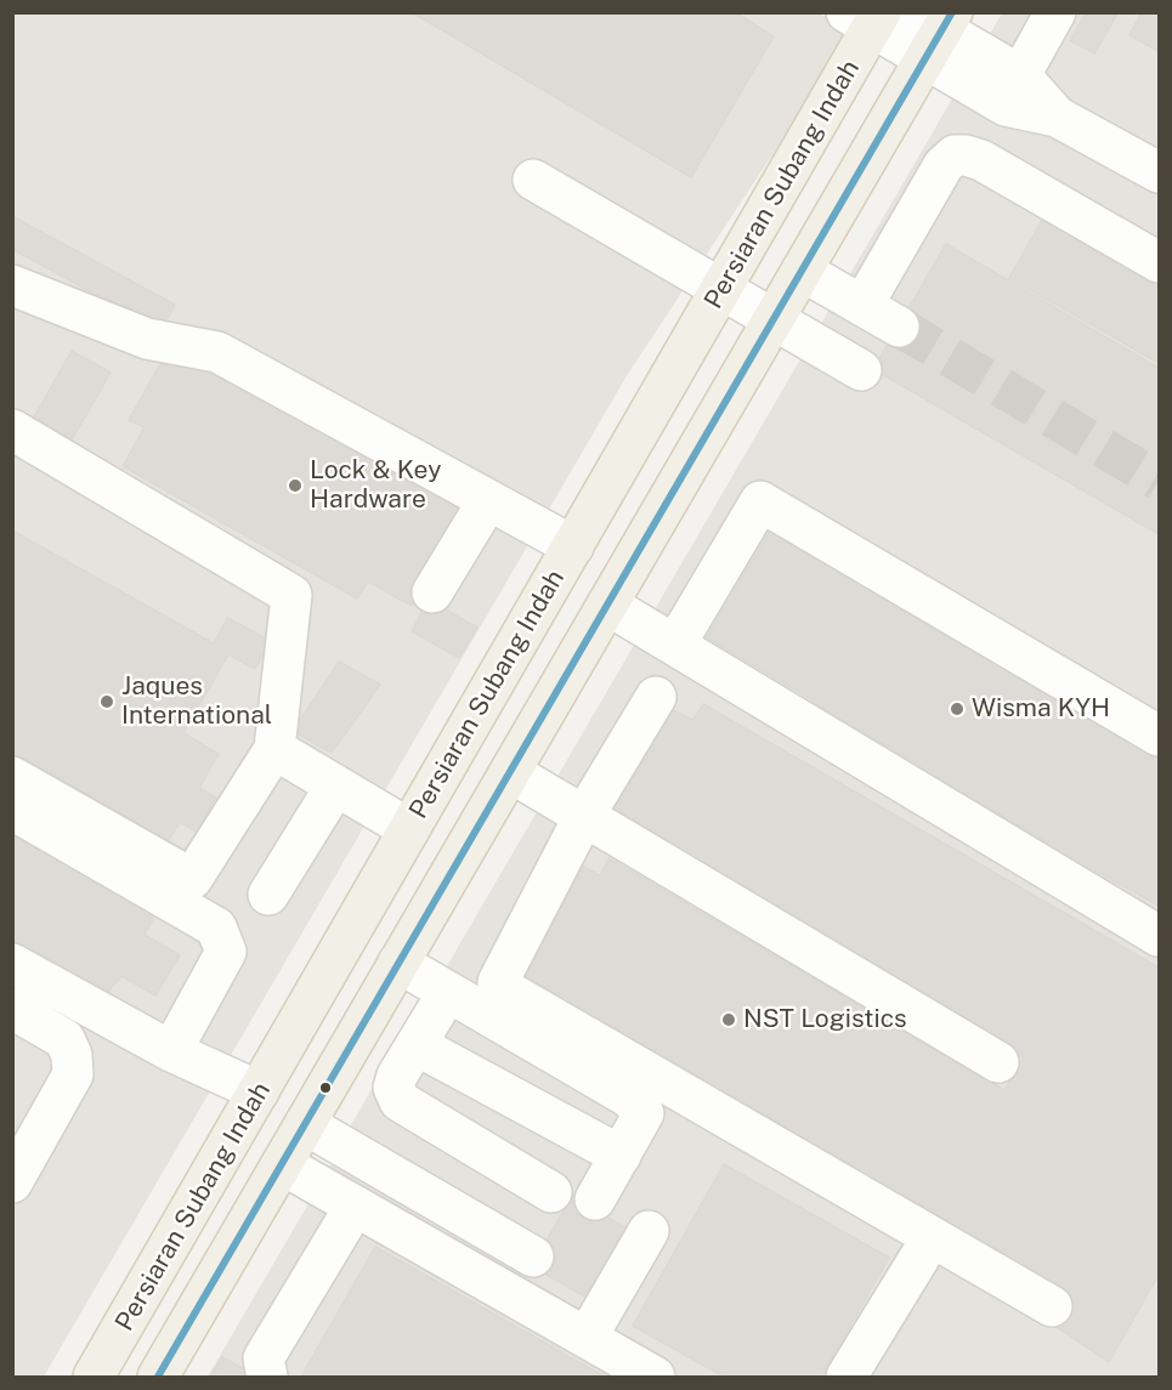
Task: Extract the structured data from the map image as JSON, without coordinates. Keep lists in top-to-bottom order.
{
  "streets": {
    "main road": ["Persiaran Subang Indah"]
  },
  "places": [
    "Lock & Key Hardware",
    "Jaques International",
    "Wisma KYH",
    "NST Logistics"
  ]
}
